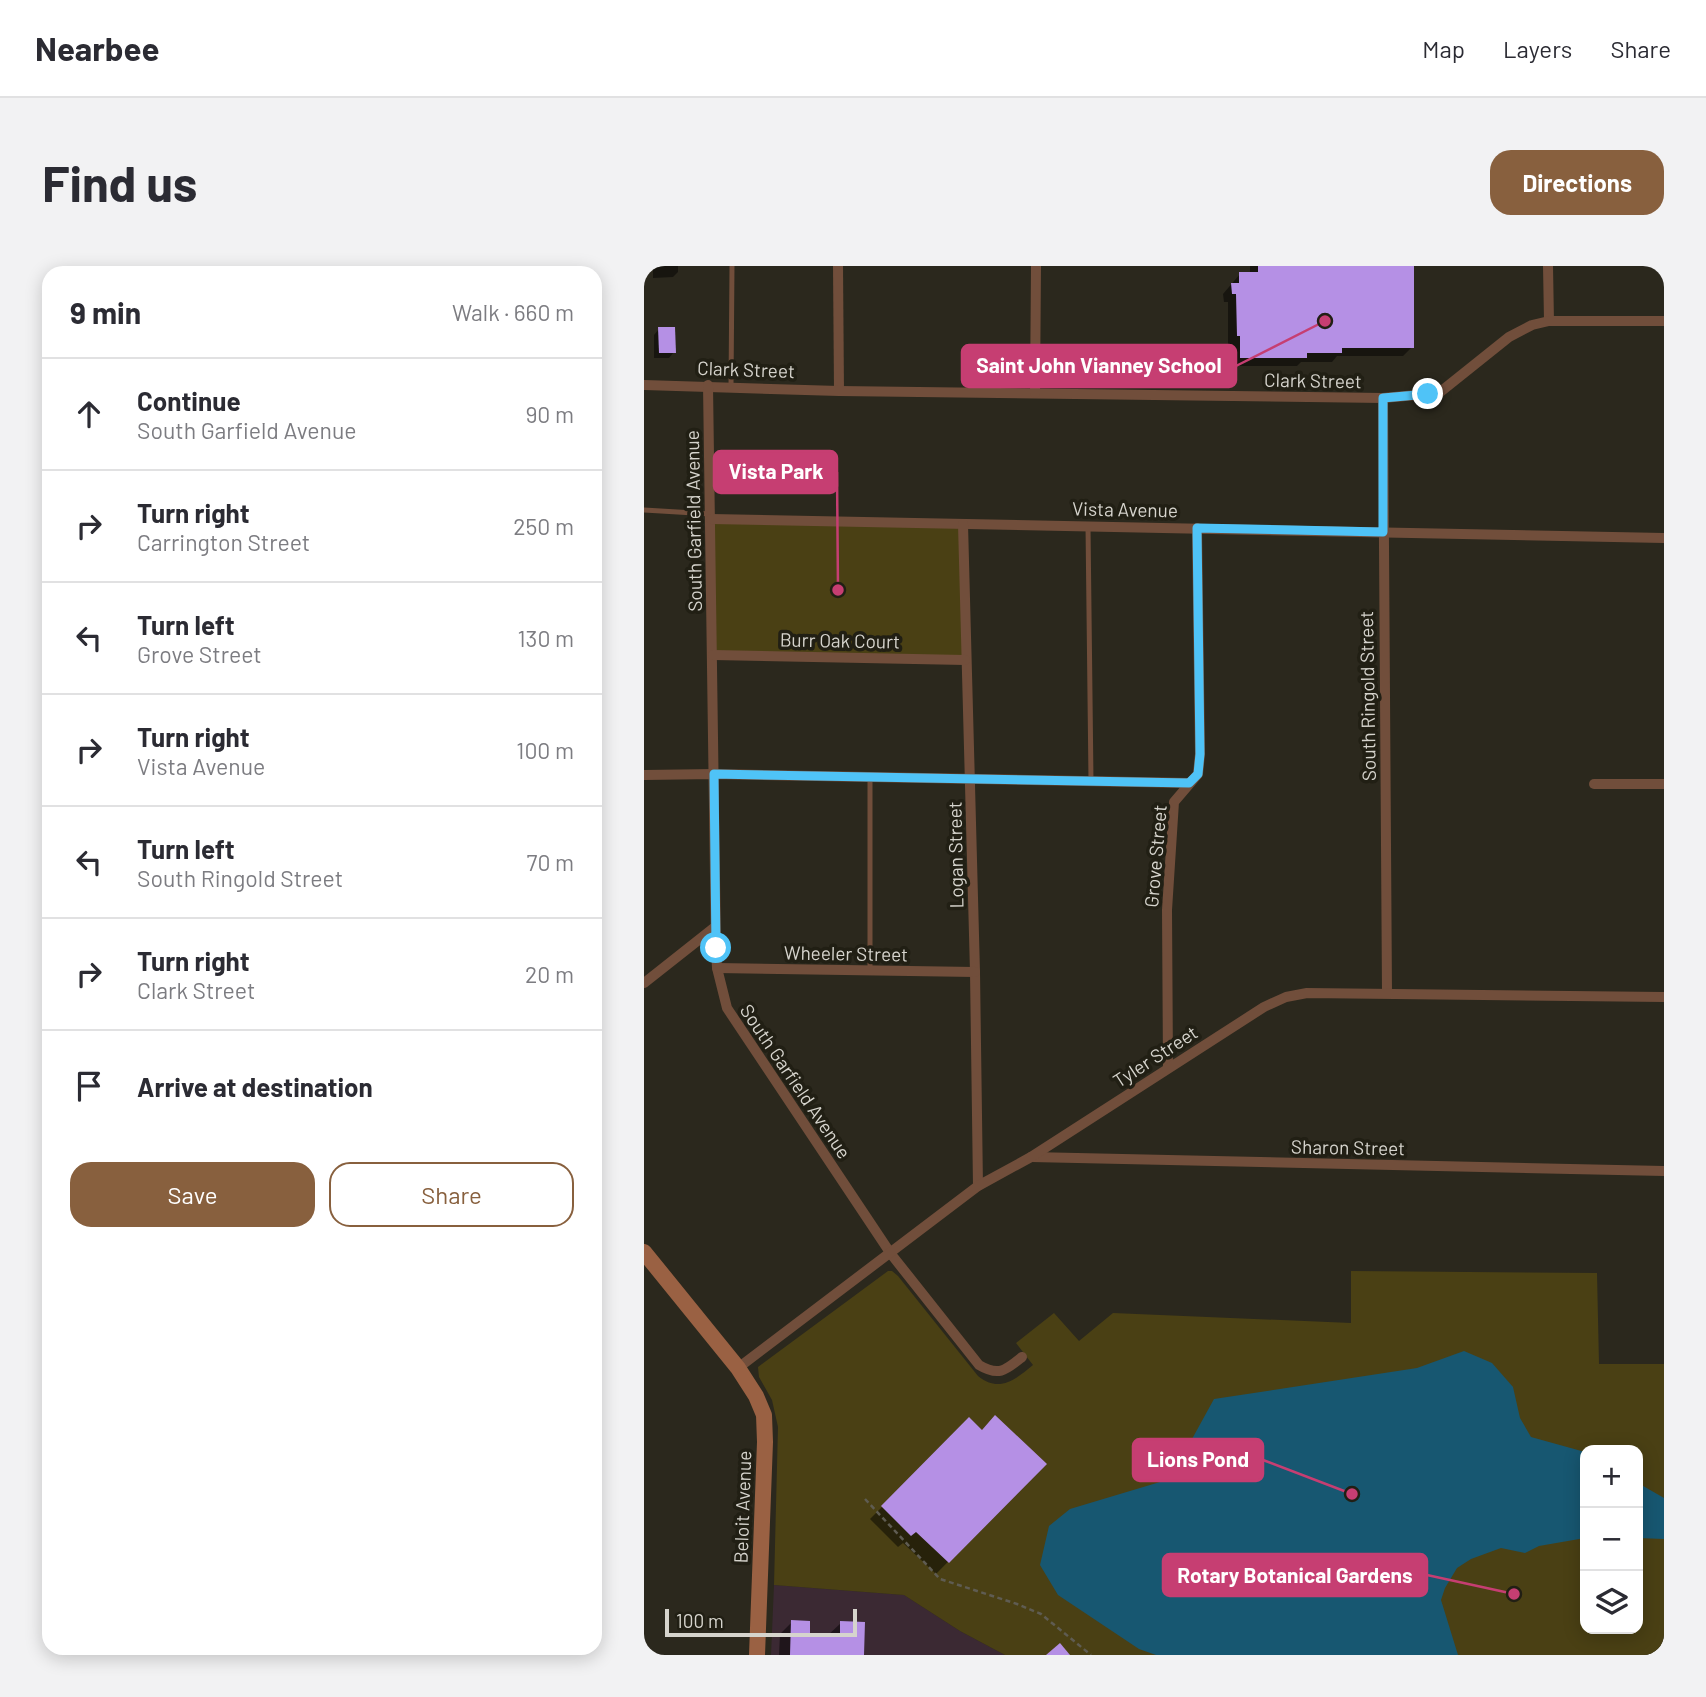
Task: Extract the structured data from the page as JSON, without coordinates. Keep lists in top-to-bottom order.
{
  "streets": {
    "main road": ["Beloit Avenue"],
    "street": [
      "Clark Street",
      "Vista Avenue",
      "South Garfield Avenue",
      "Burr Oak Court",
      "South Ringold Street",
      "Logan Street",
      "Grove Street",
      "Wheeler Street",
      "Tyler Street",
      "Sharon Street"
    ]
  },
  "crossings": [
    ["Clark Street", "South Garfield Avenue"],
    ["Clark Street", "South Ringold Street"],
    ["Vista Avenue", "South Garfield Avenue"],
    ["Vista Avenue", "South Ringold Street"],
    ["Vista Avenue", "Logan Street"],
    ["Vista Avenue", "Grove Street"],
    ["South Garfield Avenue", "Burr Oak Court"],
    ["South Garfield Avenue", "Wheeler Street"],
    ["South Garfield Avenue", "Tyler Street"],
    ["Burr Oak Court", "Logan Street"],
    ["South Ringold Street", "Tyler Street"],
    ["Logan Street", "Wheeler Street"],
    ["Logan Street", "Tyler Street"],
    ["Grove Street", "Tyler Street"],
    ["Tyler Street", "Sharon Street"],
    ["Tyler Street", "Beloit Avenue"]
  ],
  "places": [
    "Saint John Vianney School",
    "Vista Park",
    "Lions Pond",
    "Rotary Botanical Gardens"
  ],
  "scale_bar": "100 m",
  "page": {
    "header": "Nearbee",
    "nav": ["Map", "Layers", "Share"],
    "buttons": [
      "Directions",
      ["Save", "Share"]
    ],
    "title": "Find us",
    "heading": ["9 min", "Walk · 660 m"],
    "list": [
      ["Continue", "South Garfield Avenue", "90 m"],
      ["Turn right", "Carrington Street", "250 m"],
      ["Turn left", "Grove Street", "130 m"],
      ["Turn right", "Vista Avenue", "100 m"],
      ["Turn left", "South Ringold Street", "70 m"],
      ["Turn right", "Clark Street", "20 m"],
      "Arrive at destination"
    ],
    "map_buttons": ["+", "−"],
    "scale": "100 m"
  }
}
